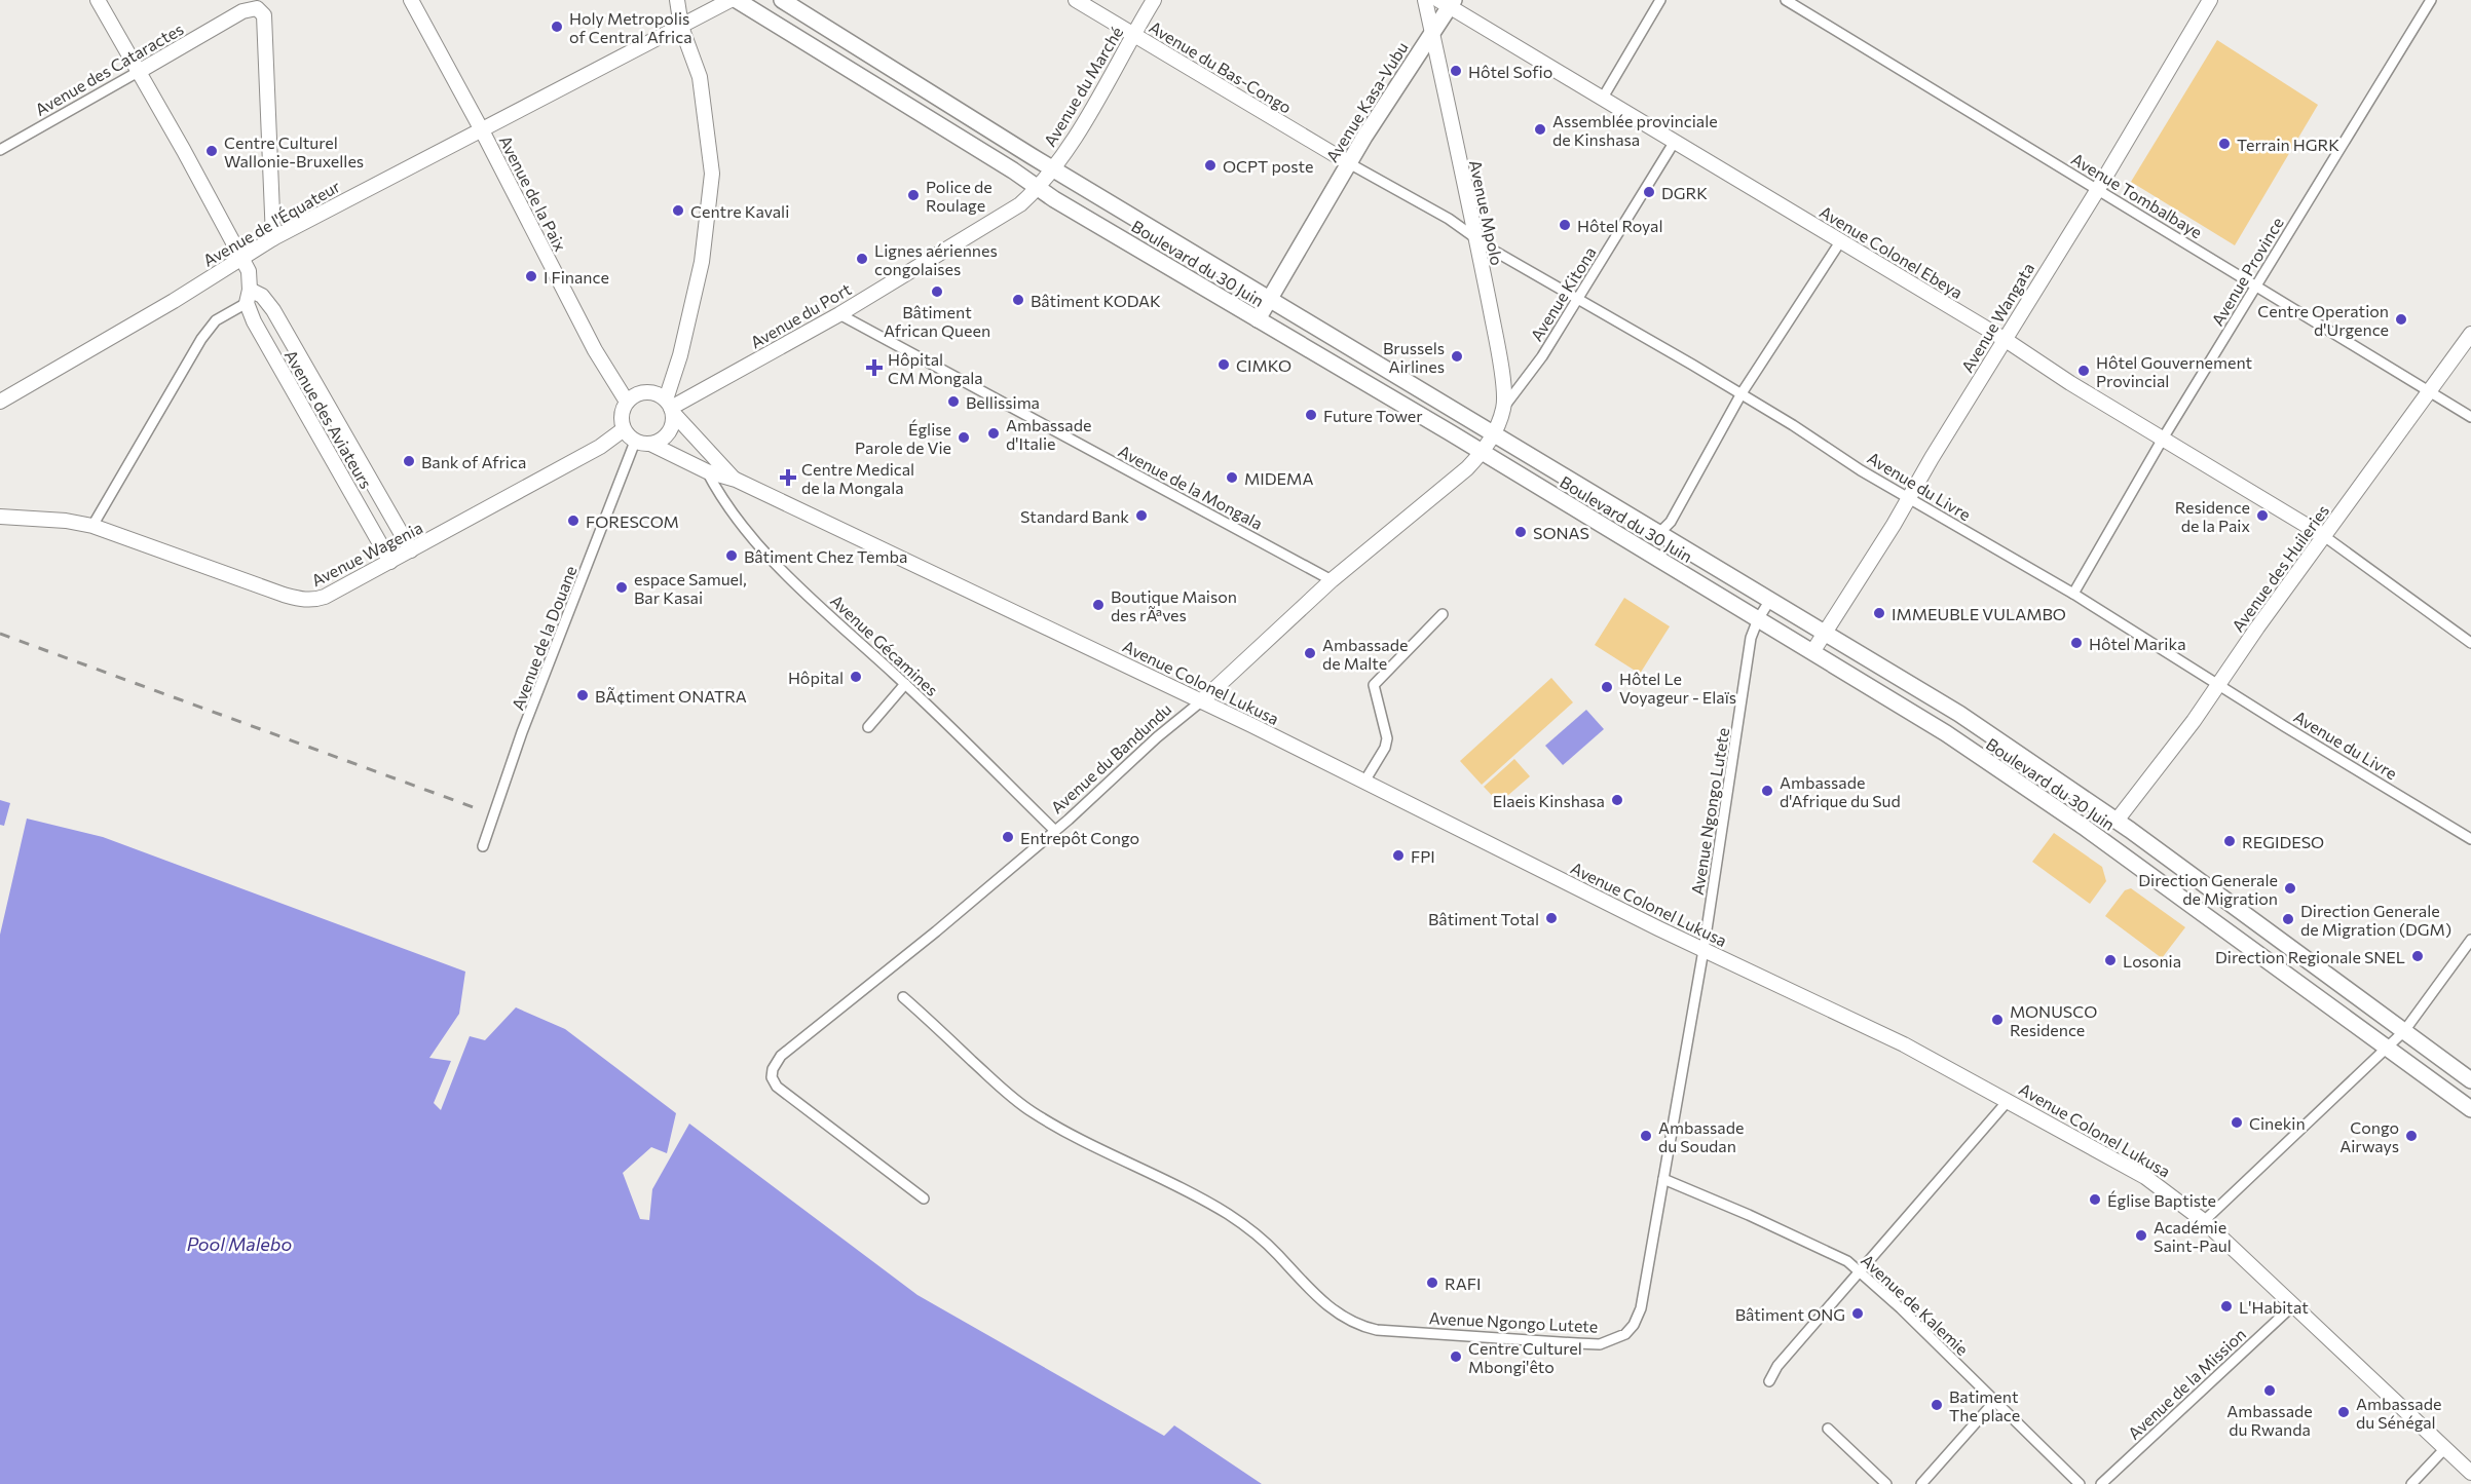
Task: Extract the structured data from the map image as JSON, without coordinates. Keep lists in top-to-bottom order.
{
  "streets": {
    "main road": ["Avenue Kasa-Vubu", "Boulevard du 30 Juin"],
    "street": [
      "Avenue du Bas-Congo",
      "Avenue des Cataractes",
      "Avenue du Marché",
      "Avenue de la Paix",
      "Avenue Tombalbaye",
      "Avenue Mpolo",
      "Avenue de l'Équateur",
      "Avenue Colonel Ebeya",
      "Avenue Province",
      "Avenue Kitona",
      "Avenue du Port",
      "Avenue Wangata",
      "Avenue des Aviateurs",
      "Avenue du Livre",
      "Avenue de la Mongala",
      "Avenue Wagenia",
      "Avenue des Huileries",
      "Avenue de la Douane",
      "Avenue Gécamines",
      "Avenue Colonel Lukusa",
      "Avenue du Bandundu",
      "Avenue Ngongo Lutete",
      "Avenue de Kalemie",
      "Avenue de la Mission"
    ]
  },
  "crossings": [
    ["Avenue du Bas-Congo", "Avenue du Marché"],
    ["Avenue du Bas-Congo", "Avenue Kasa-Vubu"],
    ["Avenue du Bas-Congo", "Avenue du Livre"],
    ["Avenue des Cataractes", "Avenue de l'Équateur"],
    ["Avenue des Cataractes", "Avenue des Aviateurs"],
    ["Avenue du Marché", "Boulevard du 30 Juin"],
    ["Avenue du Marché", "Avenue du Port"],
    ["Avenue Kasa-Vubu", "Avenue Mpolo"],
    ["Avenue Kasa-Vubu", "Avenue Colonel Ebeya"],
    ["Avenue Kasa-Vubu", "Boulevard du 30 Juin"],
    ["Avenue Kasa-Vubu", "Avenue du Livre"],
    ["Avenue de la Paix", "Avenue de l'Équateur"],
    ["Avenue de la Paix", "Avenue du Port"],
    ["Avenue de la Paix", "Avenue Wagenia"],
    ["Avenue de la Paix", "Avenue de la Douane"],
    ["Avenue de la Paix", "Avenue Colonel Lukusa"],
    ["Avenue Tombalbaye", "Avenue Province"],
    ["Avenue Tombalbaye", "Avenue Wangata"],
    ["Avenue Tombalbaye", "Avenue des Huileries"],
    ["Avenue Mpolo", "Boulevard du 30 Juin"],
    ["Avenue Mpolo", "Avenue Kitona"],
    ["Avenue Mpolo", "Avenue du Livre"],
    ["Avenue Mpolo", "Avenue du Bandundu"],
    ["Avenue de l'Équateur", "Avenue des Aviateurs"],
    ["Avenue Colonel Ebeya", "Avenue Province"],
    ["Avenue Colonel Ebeya", "Avenue Kitona"],
    ["Avenue Colonel Ebeya", "Avenue Wangata"],
    ["Avenue Colonel Ebeya", "Avenue des Huileries"],
    ["Boulevard du 30 Juin", "Avenue du Port"],
    ["Boulevard du 30 Juin", "Avenue Wangata"],
    ["Boulevard du 30 Juin", "Avenue des Huileries"],
    ["Boulevard du 30 Juin", "Avenue du Bandundu"],
    ["Boulevard du 30 Juin", "Avenue Ngongo Lutete"],
    ["Avenue Province", "Avenue du Livre"],
    ["Avenue Kitona", "Avenue du Livre"],
    ["Avenue du Port", "Avenue de la Mongala"],
    ["Avenue du Port", "Avenue Wagenia"],
    ["Avenue du Port", "Avenue de la Douane"],
    ["Avenue du Port", "Avenue Colonel Lukusa"],
    ["Avenue Wangata", "Avenue du Livre"],
    ["Avenue des Aviateurs", "Avenue Wagenia"],
    ["Avenue du Livre", "Avenue des Huileries"],
    ["Avenue de la Mongala", "Avenue du Bandundu"],
    ["Avenue Wagenia", "Avenue de la Douane"],
    ["Avenue Wagenia", "Avenue Colonel Lukusa"],
    ["Avenue de la Douane", "Avenue Colonel Lukusa"],
    ["Avenue Gécamines", "Avenue Colonel Lukusa"],
    ["Avenue Gécamines", "Avenue du Bandundu"],
    ["Avenue Colonel Lukusa", "Avenue du Bandundu"],
    ["Avenue Colonel Lukusa", "Avenue Ngongo Lutete"],
    ["Avenue Colonel Lukusa", "Avenue de la Mission"],
    ["Avenue Ngongo Lutete", "Avenue de Kalemie"]
  ],
  "water": ["Pool Malebo"],
  "places": {
    "other": [
      "Holy Metropolis of Central Africa",
      "Hôtel Sofio",
      "Assemblée provinciale de Kinshasa",
      "Terrain HGRK",
      "Centre Culturel Wallonie-Bruxelles",
      "OCPT poste",
      "DGRK",
      "Police de Roulage",
      "Centre Kavali",
      "Hôtel Royal",
      "Lignes aériennes congolaises",
      "I Finance",
      "Bâtiment African Queen",
      "Bâtiment KODAK",
      "Centre Operation d'Urgence",
      "Brussels Airlines",
      "CIMKO",
      "Hôtel Gouvernement Provincial",
      "Bellissima",
      "Future Tower",
      "Ambassade d'Italie",
      "Église Parole de Vie",
      "Bank of Africa",
      "MIDEMA",
      "Standard Bank",
      "Residence de la Paix",
      "FORESCOM",
      "SONAS",
      "Bâtiment Chez Temba",
      "espace Samuel, Bar Kasai",
      "Boutique Maison des rÃªves",
      "IMMEUBLE VULAMBO",
      "Hôtel Marika",
      "Ambassade de Malte",
      "Hôpital",
      "Hôtel Le Voyageur - Elaïs",
      "BÃ¢timent ONATRA",
      "Ambassade d'Afrique du Sud",
      "Elaeis Kinshasa",
      "Entrepôt Congo",
      "REGIDESO",
      "FPI",
      "Direction Generale de Migration",
      "Bâtiment Total",
      "Direction Generale de Migration (DGM)",
      "Direction Regionale SNEL",
      "Losonia",
      "MONUSCO Residence",
      "Cinekin",
      "Ambassade du Soudan",
      "Congo Airways",
      "Église Baptiste",
      "Académie Saint-Paul",
      "RAFI",
      "L'Habitat",
      "Bâtiment ONG",
      "Centre Culturel Mbongi'êto",
      "Ambassade du Rwanda",
      "Batiment The place",
      "Ambassade du Sénégal"
    ],
    "health": ["Hôpital CM Mongala", "Centre Medical de la Mongala"]
  }
}
